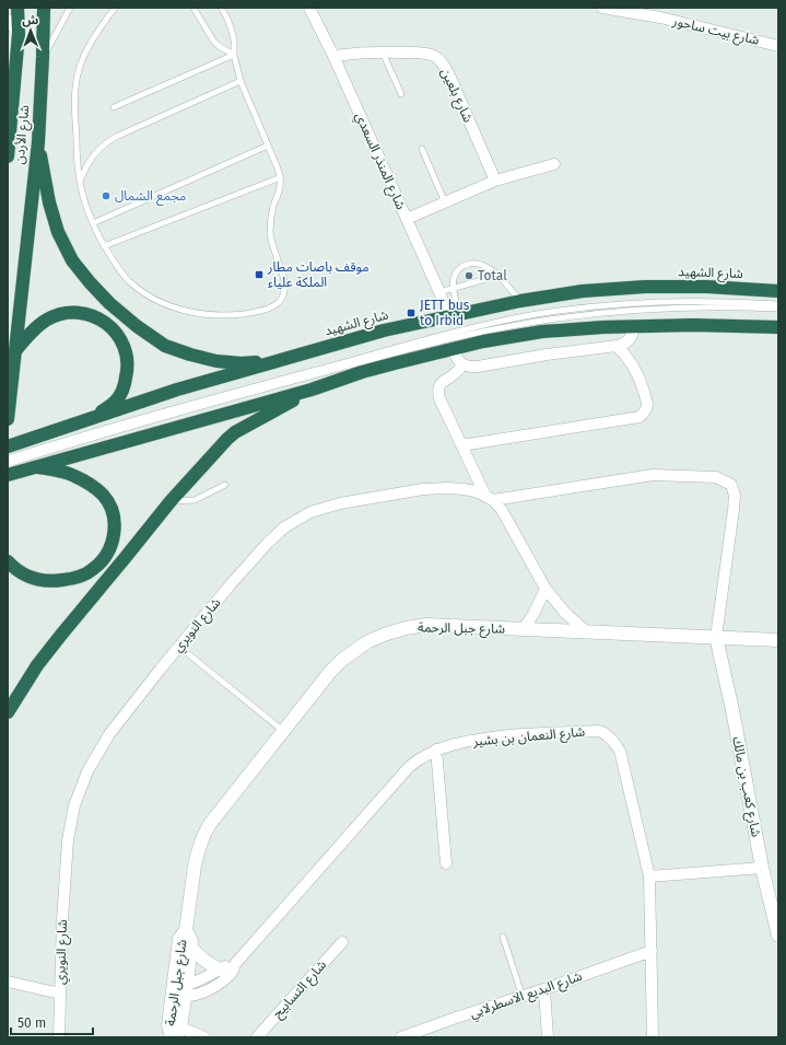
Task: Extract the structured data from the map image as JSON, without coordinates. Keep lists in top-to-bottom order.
{
  "streets": {
    "highway": ["شارع الأردن", "شارع الشهيد"],
    "street": [
      "شارع بيت ساحور",
      "شارع بلعين",
      "شارع المنذر السعدي",
      "شارع النويري",
      "شارع جبل الرحمة",
      "شارع النعمان بن بشير",
      "شارع كعب بن مالك",
      "شارع التسابيح",
      "شارع البديع الاسطرلابي"
    ]
  },
  "crossings": [
    ["شارع بلعين", "شارع المنذر السعدي"],
    ["شارع المنذر السعدي", "شارع الشهيد"],
    ["شارع جبل الرحمة", "شارع النعمان بن بشير"],
    ["شارع جبل الرحمة", "شارع كعب بن مالك"],
    ["شارع النعمان بن بشير", "شارع البديع الاسطرلابي"]
  ],
  "places": {
    "other": ["مجمع الشمال", "Total"],
    "transit": ["موقف باصات مطار الملكة علياء", "JETT bus to Irbid"]
  },
  "scale_bar": "50 m",
  "north": "top"
}
